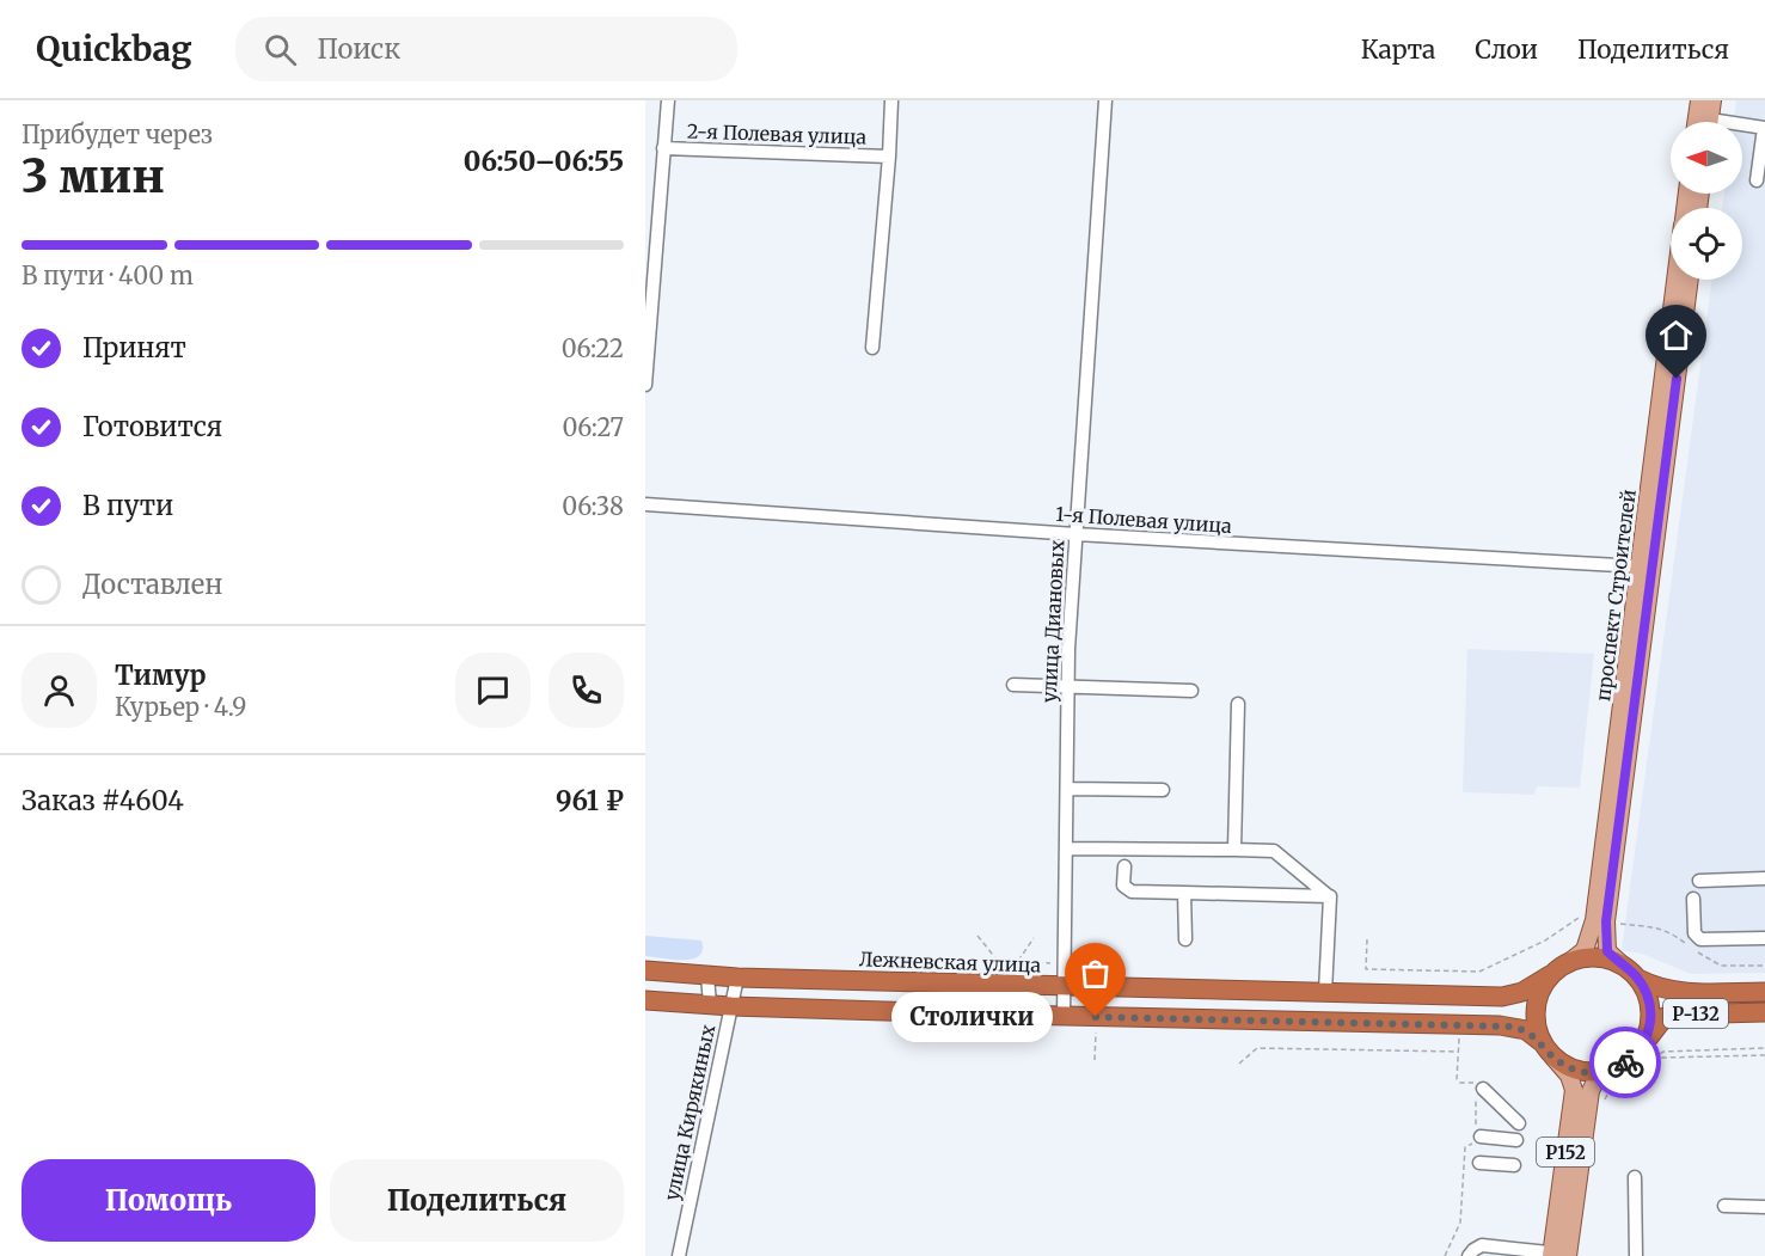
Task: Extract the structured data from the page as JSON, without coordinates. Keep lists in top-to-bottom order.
{
  "streets": {
    "highway": ["Лежневская улица", "Р-132"],
    "main road": ["проспект Строителей", "Р152"],
    "street": [
      "2-я Полевая улица",
      "1-я Полевая улица",
      "улица Диановых",
      "улица Кирякиных"
    ]
  },
  "crossings": [
    ["1-я Полевая улица", "проспект Строителей"],
    ["1-я Полевая улица", "улица Диановых"],
    ["проспект Строителей", "Лежневская улица"],
    ["проспект Строителей", "Р-132"],
    ["проспект Строителей", "Р152"],
    ["улица Диановых", "Лежневская улица"],
    ["Лежневская улица", "Р-132"],
    ["Лежневская улица", "улица Кирякиных"],
    ["Лежневская улица", "Р152"],
    ["Р-132", "Р152"]
  ],
  "places": ["Столички"],
  "north": "left",
  "page": {
    "header": "Quickbag",
    "search": "Поиск",
    "nav": ["Карта", "Слои", "Поделиться"],
    "heading": ["3 мин", "Прибудет через", "06:50–06:55"],
    "panel": [
      "Тимур",
      "Курьер · 4.9",
      "Заказ #4604",
      "961 ₽"
    ],
    "bar": "В пути · 400 m",
    "list": [
      ["Принят", "06:22"],
      ["Готовится", "06:27"],
      ["В пути", "06:38"],
      "Доставлен"
    ],
    "bubble": "Столички",
    "buttons": ["Помощь", "Поделиться"]
  }
}
